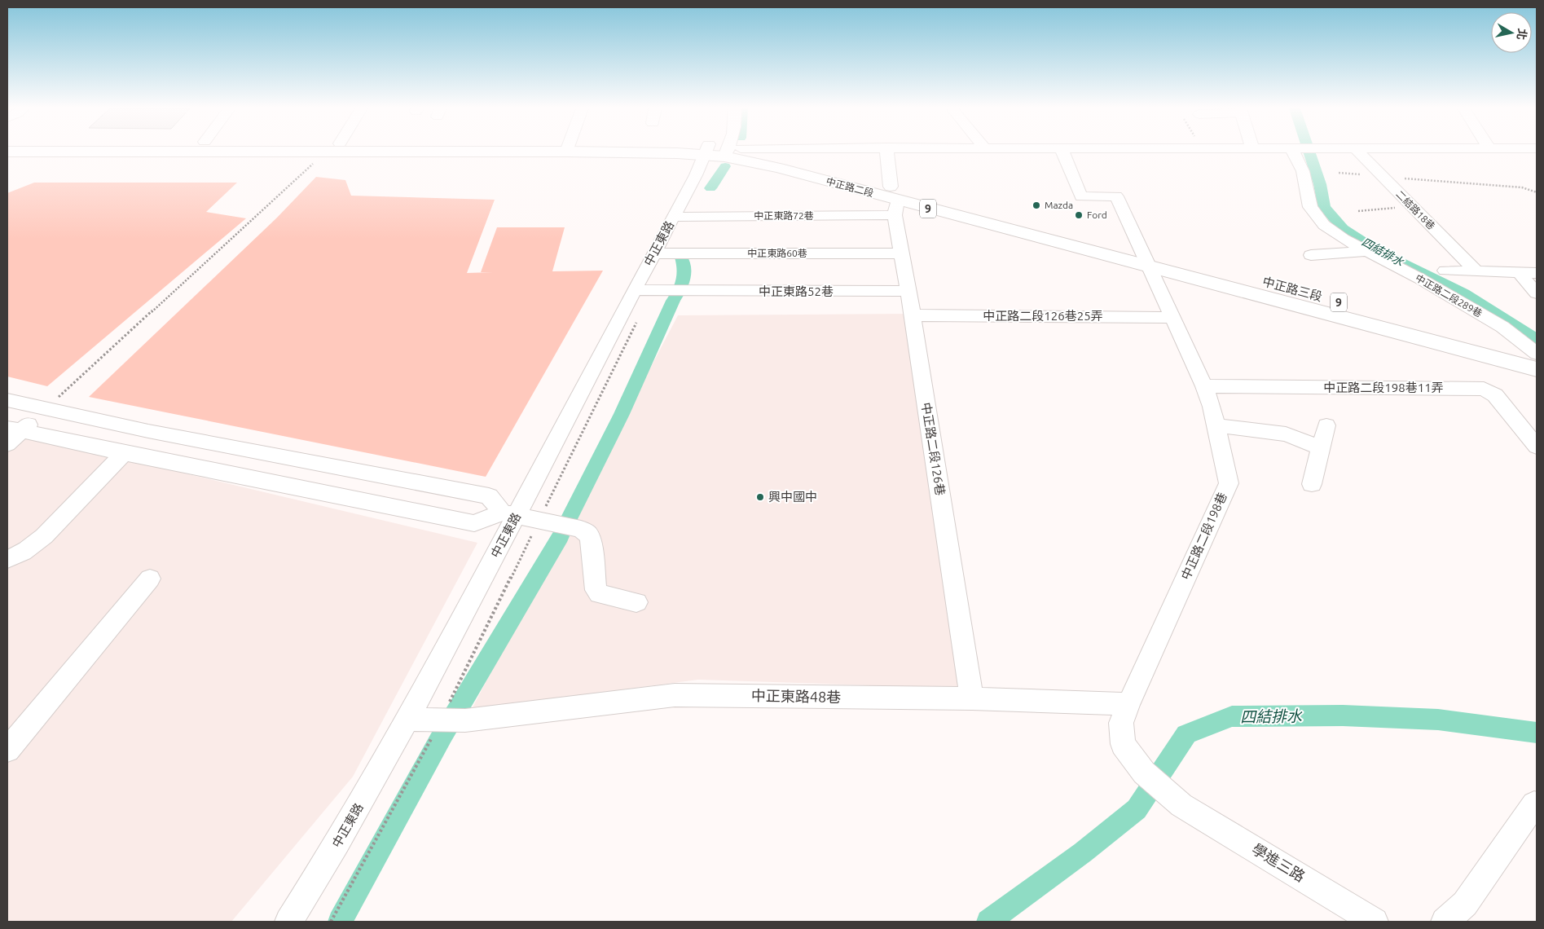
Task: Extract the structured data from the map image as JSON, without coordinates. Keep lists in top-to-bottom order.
{
  "streets": {
    "main road": ["中正路二段", "9", "中正路三段"],
    "street": [
      "二結路18巷",
      "中正東路72巷",
      "中正東路",
      "中正東路60巷",
      "中正東路52巷",
      "中正路二段289巷",
      "中正路二段126巷25弄",
      "中正路二段198巷11弄",
      "中正路二段126巷",
      "中正路二段198巷",
      "中正東路48巷",
      "學進三路"
    ]
  },
  "crossings": [
    ["中正路二段", "中正東路72巷"],
    ["中正路二段", "中正路三段"],
    ["中正路二段", "中正路二段126巷"],
    ["中正路二段", "中正路二段198巷"],
    ["中正東路72巷", "中正東路"],
    ["中正東路72巷", "中正路二段126巷"],
    ["中正東路", "中正東路60巷"],
    ["中正東路", "中正東路52巷"],
    ["中正東路", "中正東路48巷"],
    ["中正東路60巷", "中正路二段126巷"],
    ["中正路三段", "中正路二段289巷"],
    ["中正路三段", "中正路二段198巷"],
    ["中正東路52巷", "中正路二段126巷"],
    ["中正路二段126巷25弄", "中正路二段126巷"],
    ["中正路二段126巷25弄", "中正路二段198巷"],
    ["中正路二段198巷11弄", "中正路二段198巷"],
    ["中正路二段126巷", "中正東路48巷"],
    ["中正路二段198巷", "中正東路48巷"],
    ["中正路二段198巷", "學進三路"]
  ],
  "water": ["四結排水"],
  "places": ["Mazda", "Ford", "興中國中"],
  "north": "right"
}
